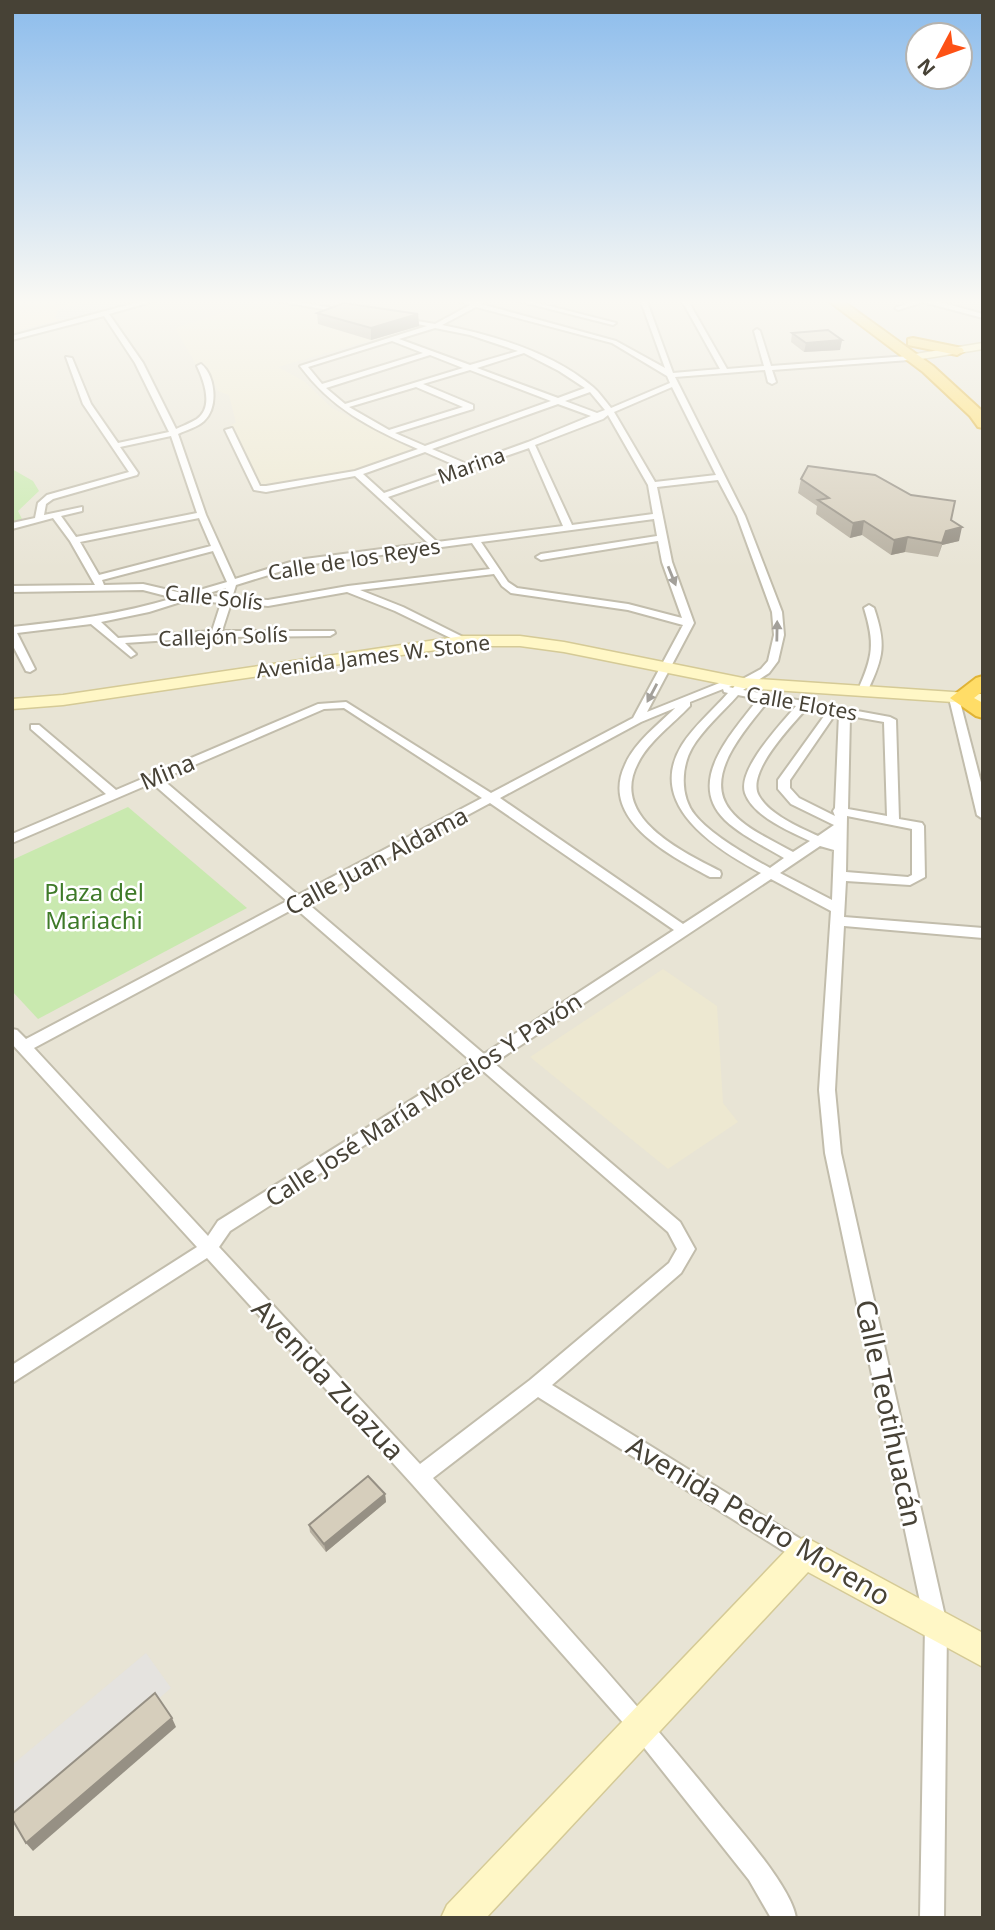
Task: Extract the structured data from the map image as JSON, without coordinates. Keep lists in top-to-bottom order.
{
  "streets": {
    "main road": ["Avenida James W. Stone", "Avenida Pedro Moreno"],
    "street": [
      "Marina",
      "Calle de los Reyes",
      "Calle Solís",
      "Callejón Solís",
      "Calle Elotes",
      "Mina",
      "Calle Juan Aldama",
      "Calle José María Morelos Y Pavón",
      "Avenida Zuazua",
      "Calle Teotihuacán"
    ]
  },
  "crossings": [
    ["Calle de los Reyes", "Calle Solís"],
    ["Calle de los Reyes", "Callejón Solís"],
    ["Avenida James W. Stone", "Calle Elotes"],
    ["Avenida James W. Stone", "Calle Juan Aldama"],
    ["Calle Elotes", "Calle Juan Aldama"],
    ["Calle Elotes", "Calle Teotihuacán"],
    ["Mina", "Calle Juan Aldama"],
    ["Calle Juan Aldama", "Avenida Zuazua"],
    ["Calle José María Morelos Y Pavón", "Avenida Zuazua"],
    ["Calle José María Morelos Y Pavón", "Calle Teotihuacán"],
    ["Calle Teotihuacán", "Avenida Pedro Moreno"]
  ],
  "parks": ["Plaza del Mariachi"],
  "north": "bottom left"
}
